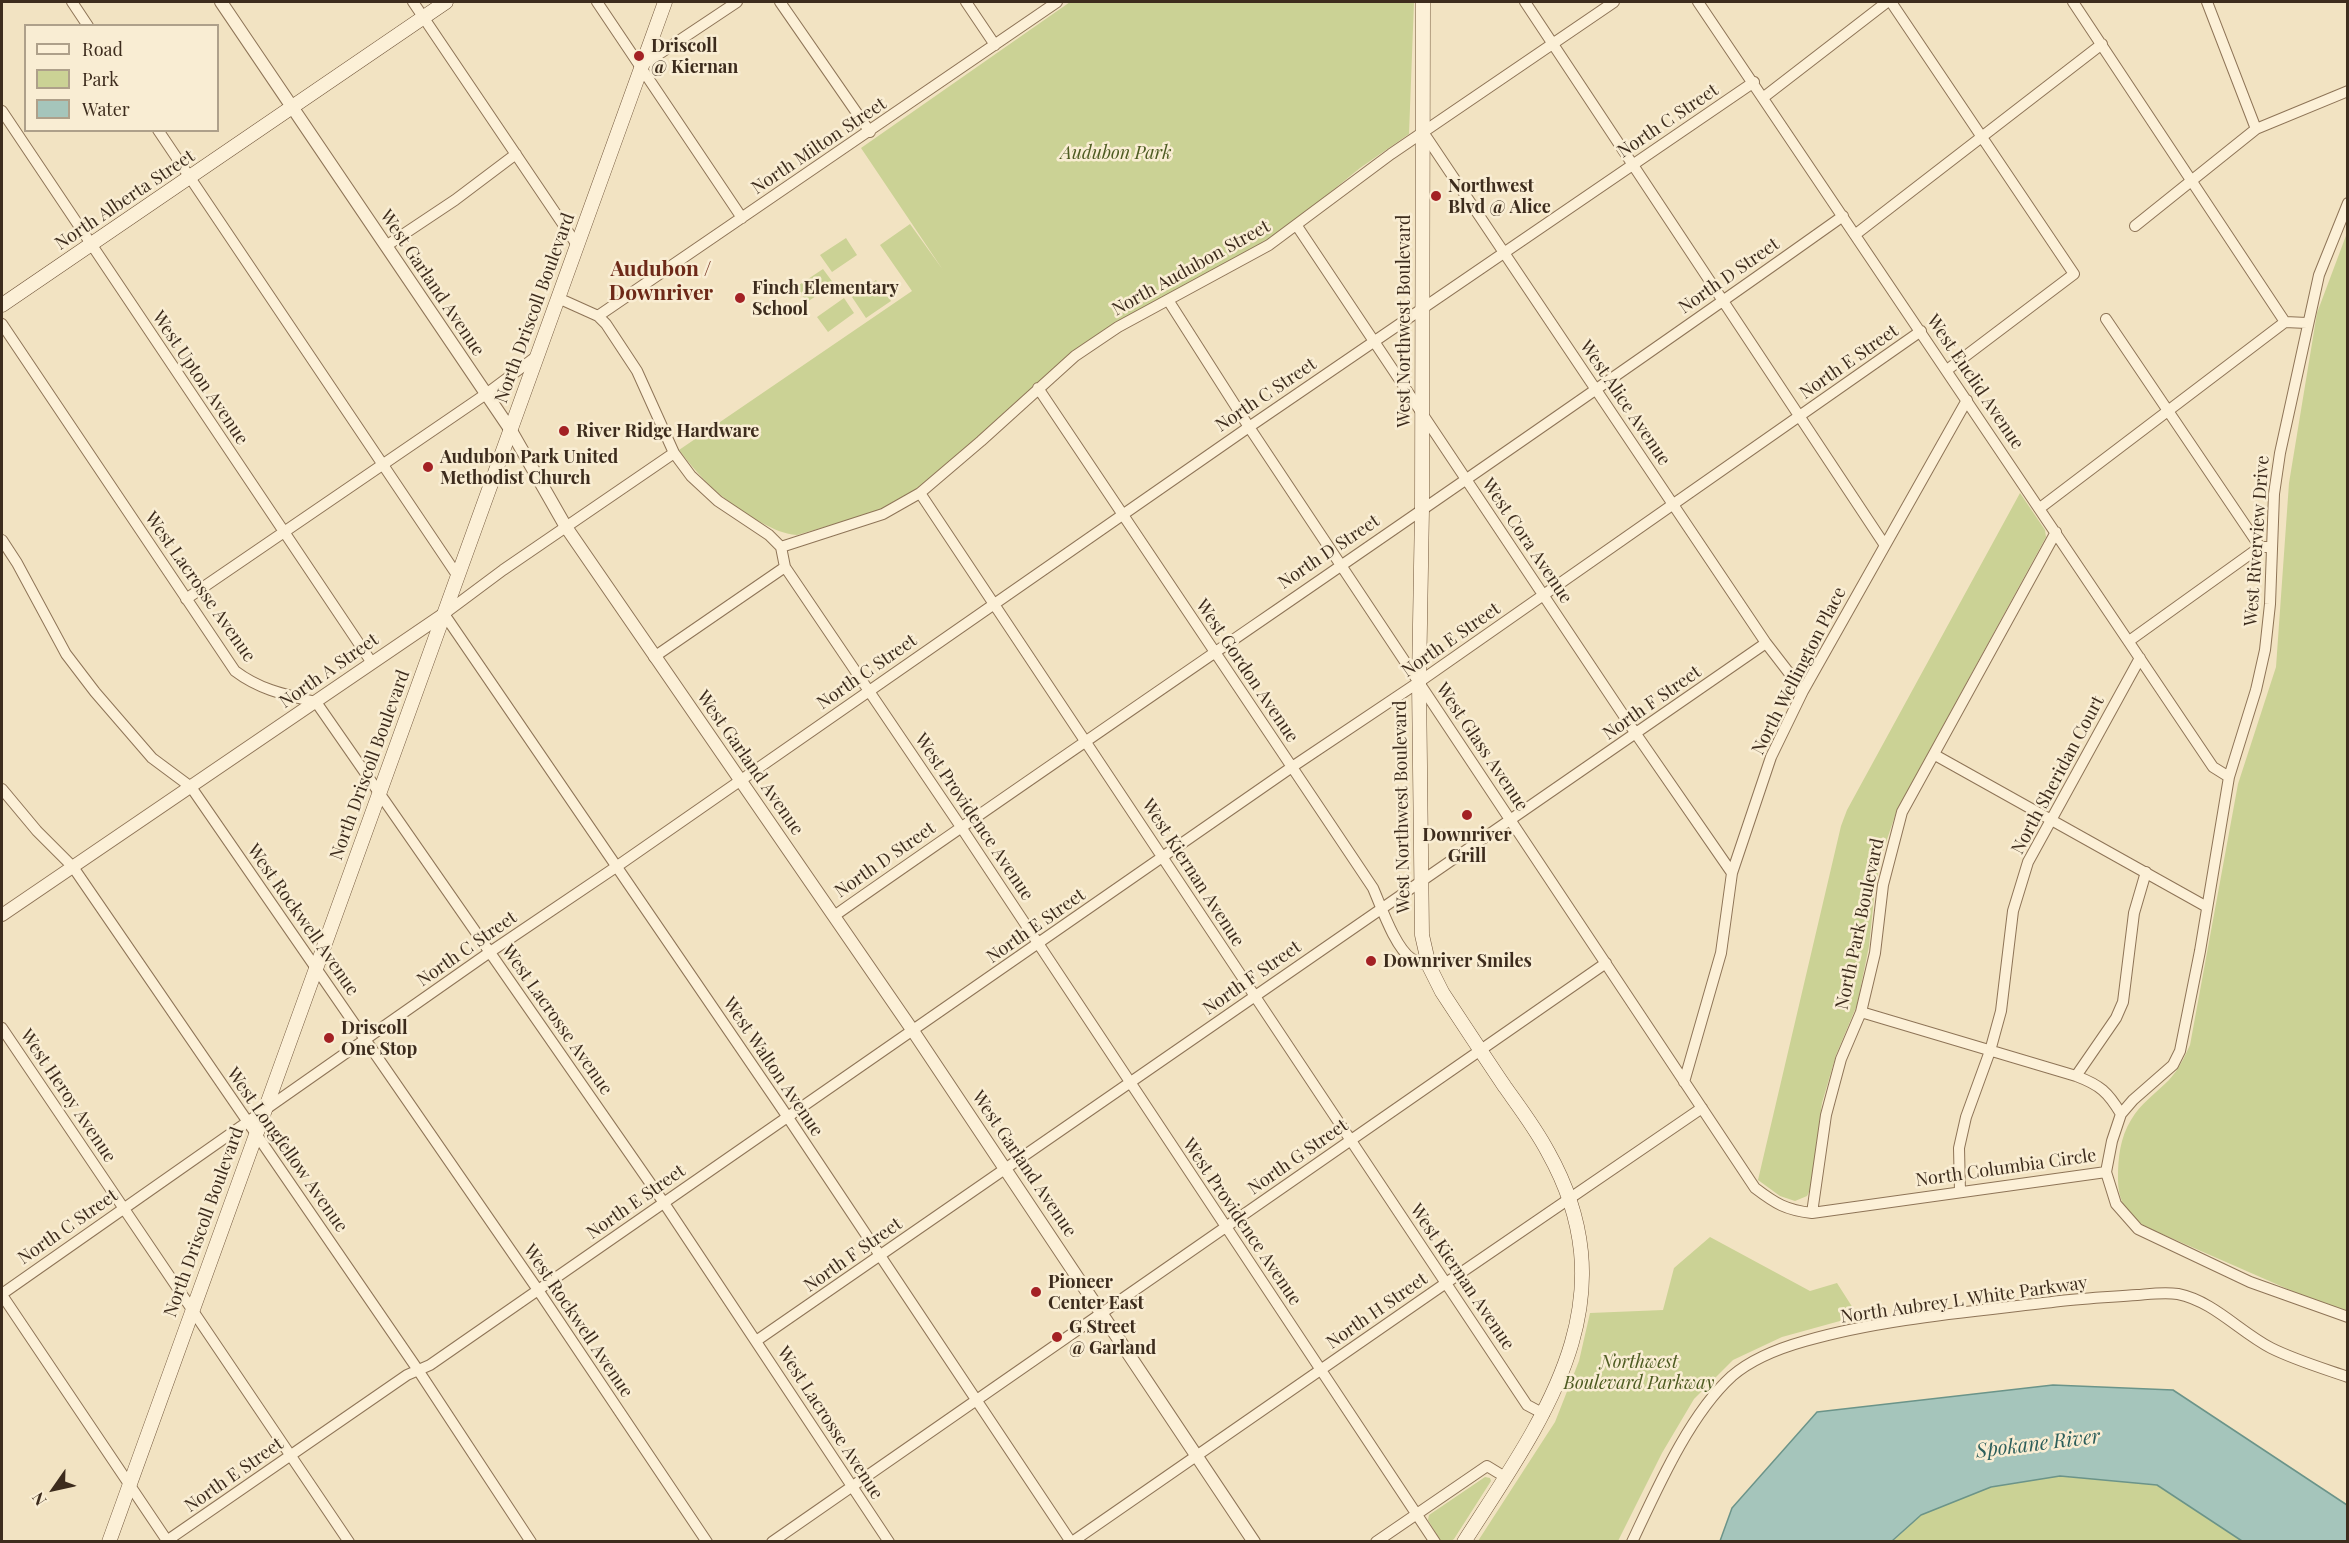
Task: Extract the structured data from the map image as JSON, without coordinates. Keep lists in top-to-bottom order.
{
  "streets": {
    "main road": ["North Alberta Street", "North Driscoll Boulevard", "West Northwest Boulevard"],
    "street": [
      "North C Street",
      "North Milton Street",
      "North Audubon Street",
      "North D Street",
      "West Garland Avenue",
      "North E Street",
      "West Upton Avenue",
      "West Euclid Avenue",
      "West Alice Avenue",
      "West Cora Avenue",
      "West Riverview Drive",
      "West Lacrosse Avenue",
      "North A Street",
      "West Gordon Avenue",
      "North Wellington Place",
      "North F Street",
      "West Glass Avenue",
      "North Sheridan Court",
      "West Providence Avenue",
      "West Kiernan Avenue",
      "West Rockwell Avenue",
      "North Park Boulevard",
      "West Walton Avenue",
      "West Heroy Avenue",
      "West Longfellow Avenue",
      "North G Street",
      "North Columbia Circle",
      "North Aubrey L White Parkway",
      "North H Street"
    ]
  },
  "crossings": [
    ["North C Street", "West Garland Avenue"],
    ["North C Street", "North Driscoll Boulevard"],
    ["North C Street", "West Northwest Boulevard"],
    ["North C Street", "West Euclid Avenue"],
    ["North C Street", "West Alice Avenue"],
    ["North C Street", "West Cora Avenue"],
    ["North C Street", "West Lacrosse Avenue"],
    ["North C Street", "West Gordon Avenue"],
    ["North C Street", "West Glass Avenue"],
    ["North C Street", "West Providence Avenue"],
    ["North C Street", "West Kiernan Avenue"],
    ["North C Street", "West Rockwell Avenue"],
    ["North C Street", "West Walton Avenue"],
    ["North C Street", "West Heroy Avenue"],
    ["North C Street", "West Longfellow Avenue"],
    ["North Alberta Street", "West Garland Avenue"],
    ["North Alberta Street", "West Upton Avenue"],
    ["North Audubon Street", "West Northwest Boulevard"],
    ["North Audubon Street", "West Alice Avenue"],
    ["North Audubon Street", "West Cora Avenue"],
    ["North Audubon Street", "West Gordon Avenue"],
    ["North Audubon Street", "West Glass Avenue"],
    ["North Audubon Street", "West Providence Avenue"],
    ["North Audubon Street", "West Kiernan Avenue"],
    ["North D Street", "West Garland Avenue"],
    ["North D Street", "West Northwest Boulevard"],
    ["North D Street", "West Euclid Avenue"],
    ["North D Street", "West Alice Avenue"],
    ["North D Street", "West Cora Avenue"],
    ["North D Street", "West Gordon Avenue"],
    ["North D Street", "West Glass Avenue"],
    ["North D Street", "West Providence Avenue"],
    ["North D Street", "West Kiernan Avenue"],
    ["West Garland Avenue", "North Driscoll Boulevard"],
    ["West Garland Avenue", "North E Street"],
    ["West Garland Avenue", "North A Street"],
    ["West Garland Avenue", "North F Street"],
    ["West Garland Avenue", "North G Street"],
    ["West Garland Avenue", "North H Street"],
    ["North Driscoll Boulevard", "West Lacrosse Avenue"],
    ["North Driscoll Boulevard", "North A Street"],
    ["North Driscoll Boulevard", "West Rockwell Avenue"],
    ["North Driscoll Boulevard", "West Walton Avenue"],
    ["North Driscoll Boulevard", "West Heroy Avenue"],
    ["North Driscoll Boulevard", "West Longfellow Avenue"],
    ["West Northwest Boulevard", "North E Street"],
    ["West Northwest Boulevard", "West Alice Avenue"],
    ["West Northwest Boulevard", "West Cora Avenue"],
    ["West Northwest Boulevard", "West Gordon Avenue"],
    ["West Northwest Boulevard", "North F Street"],
    ["West Northwest Boulevard", "West Glass Avenue"],
    ["West Northwest Boulevard", "West Kiernan Avenue"],
    ["West Northwest Boulevard", "North G Street"],
    ["West Northwest Boulevard", "North H Street"],
    ["North E Street", "West Euclid Avenue"],
    ["North E Street", "West Alice Avenue"],
    ["North E Street", "West Cora Avenue"],
    ["North E Street", "West Lacrosse Avenue"],
    ["North E Street", "West Gordon Avenue"],
    ["North E Street", "West Glass Avenue"],
    ["North E Street", "West Providence Avenue"],
    ["North E Street", "West Kiernan Avenue"],
    ["North E Street", "West Rockwell Avenue"],
    ["North E Street", "West Walton Avenue"],
    ["North E Street", "West Heroy Avenue"],
    ["North E Street", "West Longfellow Avenue"],
    ["West Upton Avenue", "North A Street"],
    ["West Euclid Avenue", "West Riverview Drive"],
    ["West Euclid Avenue", "North Wellington Place"],
    ["West Euclid Avenue", "North Sheridan Court"],
    ["West Euclid Avenue", "North Park Boulevard"],
    ["West Euclid Avenue", "North Columbia Circle"],
    ["West Alice Avenue", "North Wellington Place"],
    ["West Alice Avenue", "North F Street"],
    ["West Cora Avenue", "North Wellington Place"],
    ["West Cora Avenue", "North F Street"],
    ["West Riverview Drive", "North Columbia Circle"],
    ["West Lacrosse Avenue", "North A Street"],
    ["West Lacrosse Avenue", "North F Street"],
    ["West Lacrosse Avenue", "North G Street"],
    ["North A Street", "West Rockwell Avenue"],
    ["North A Street", "West Walton Avenue"],
    ["North A Street", "West Longfellow Avenue"],
    ["West Gordon Avenue", "North F Street"],
    ["North Wellington Place", "West Glass Avenue"],
    ["North F Street", "West Glass Avenue"],
    ["North F Street", "West Providence Avenue"],
    ["North F Street", "West Kiernan Avenue"],
    ["North F Street", "West Walton Avenue"],
    ["West Glass Avenue", "North G Street"],
    ["West Glass Avenue", "North Columbia Circle"],
    ["West Glass Avenue", "North H Street"],
    ["North Sheridan Court", "North Columbia Circle"],
    ["West Providence Avenue", "North G Street"],
    ["West Providence Avenue", "North H Street"],
    ["West Kiernan Avenue", "North G Street"],
    ["West Kiernan Avenue", "North H Street"],
    ["North Park Boulevard", "North Columbia Circle"],
    ["West Walton Avenue", "North G Street"],
    ["West Walton Avenue", "North H Street"]
  ],
  "districts": ["Audubon / Downriver"],
  "water": ["Spokane River"],
  "parks": ["Audubon Park", "Northwest Boulevard Parkway"],
  "places": [
    "Driscoll @ Kiernan",
    "Northwest Blvd @ Alice",
    "Finch Elementary School",
    "River Ridge Hardware",
    "Audubon Park United Methodist Church",
    "Downriver Grill",
    "Downriver Smiles",
    "Driscoll One Stop",
    "Pioneer Center East",
    "G Street @ Garland"
  ],
  "legend": ["Road", "Park", "Water"],
  "north": "bottom left"
}
